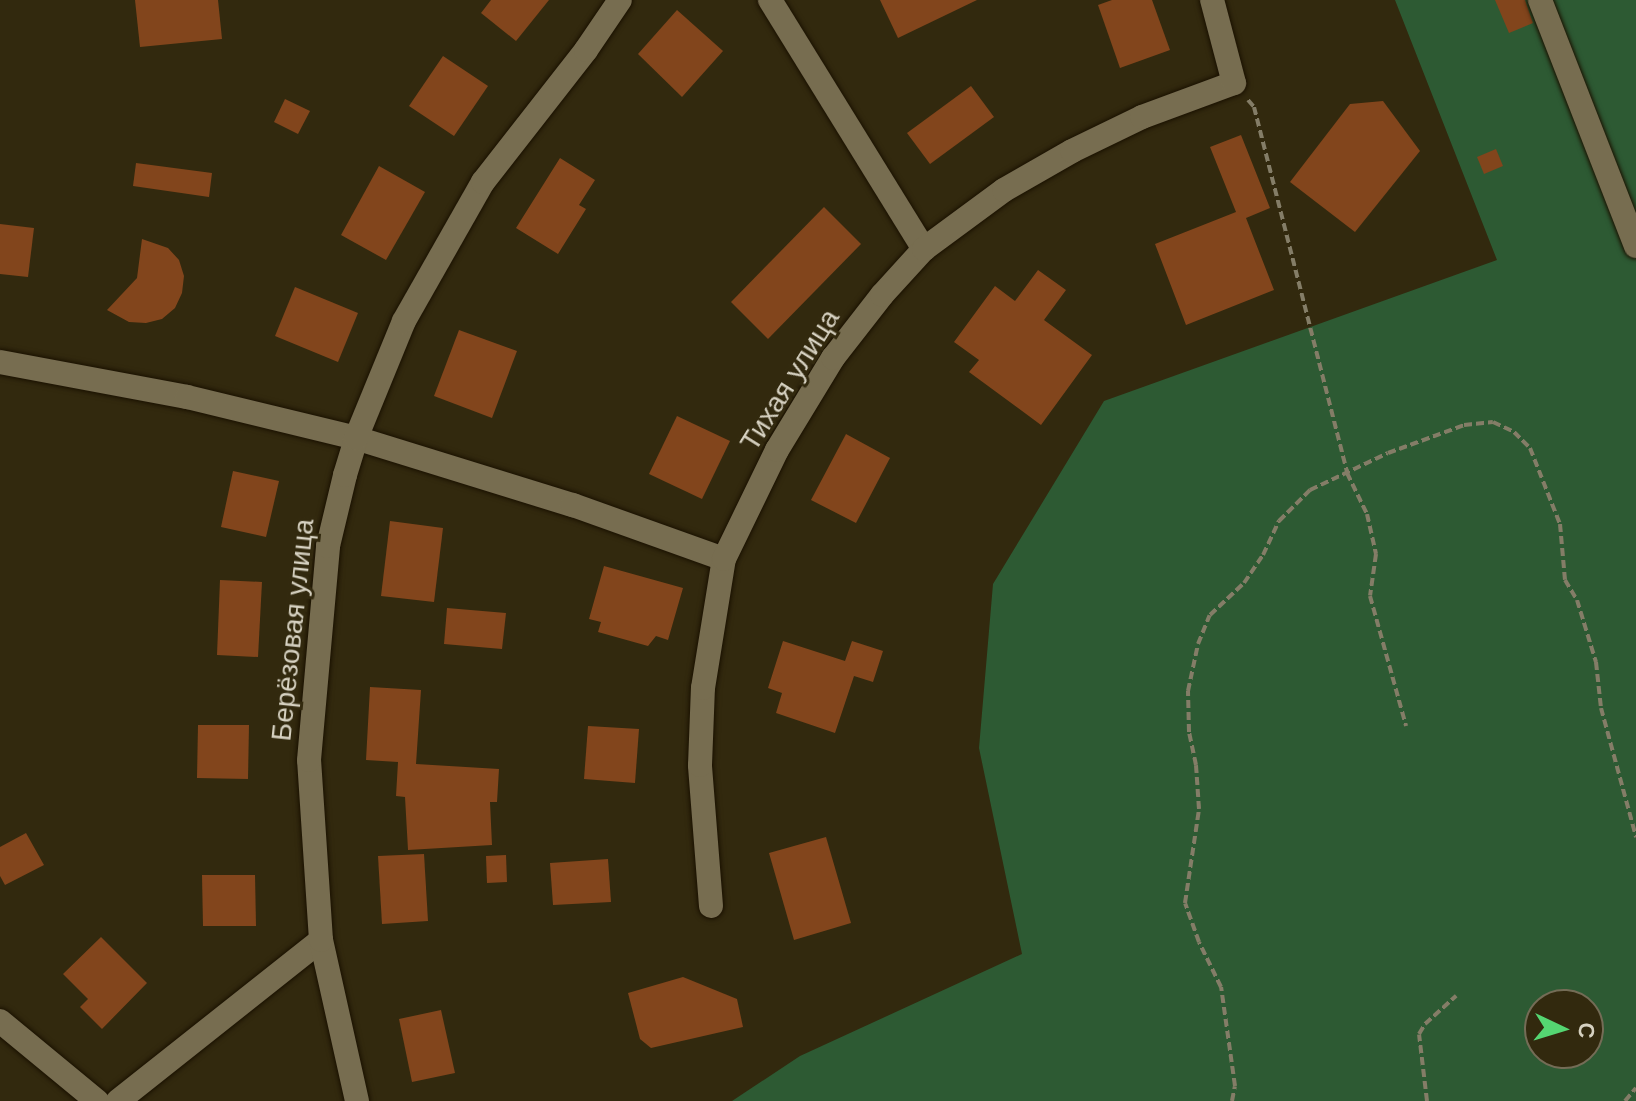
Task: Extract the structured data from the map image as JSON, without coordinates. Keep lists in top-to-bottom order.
{
  "streets": {
    "street": ["Тихая улица", "Берёзовая улица"]
  },
  "north": "right"
}
